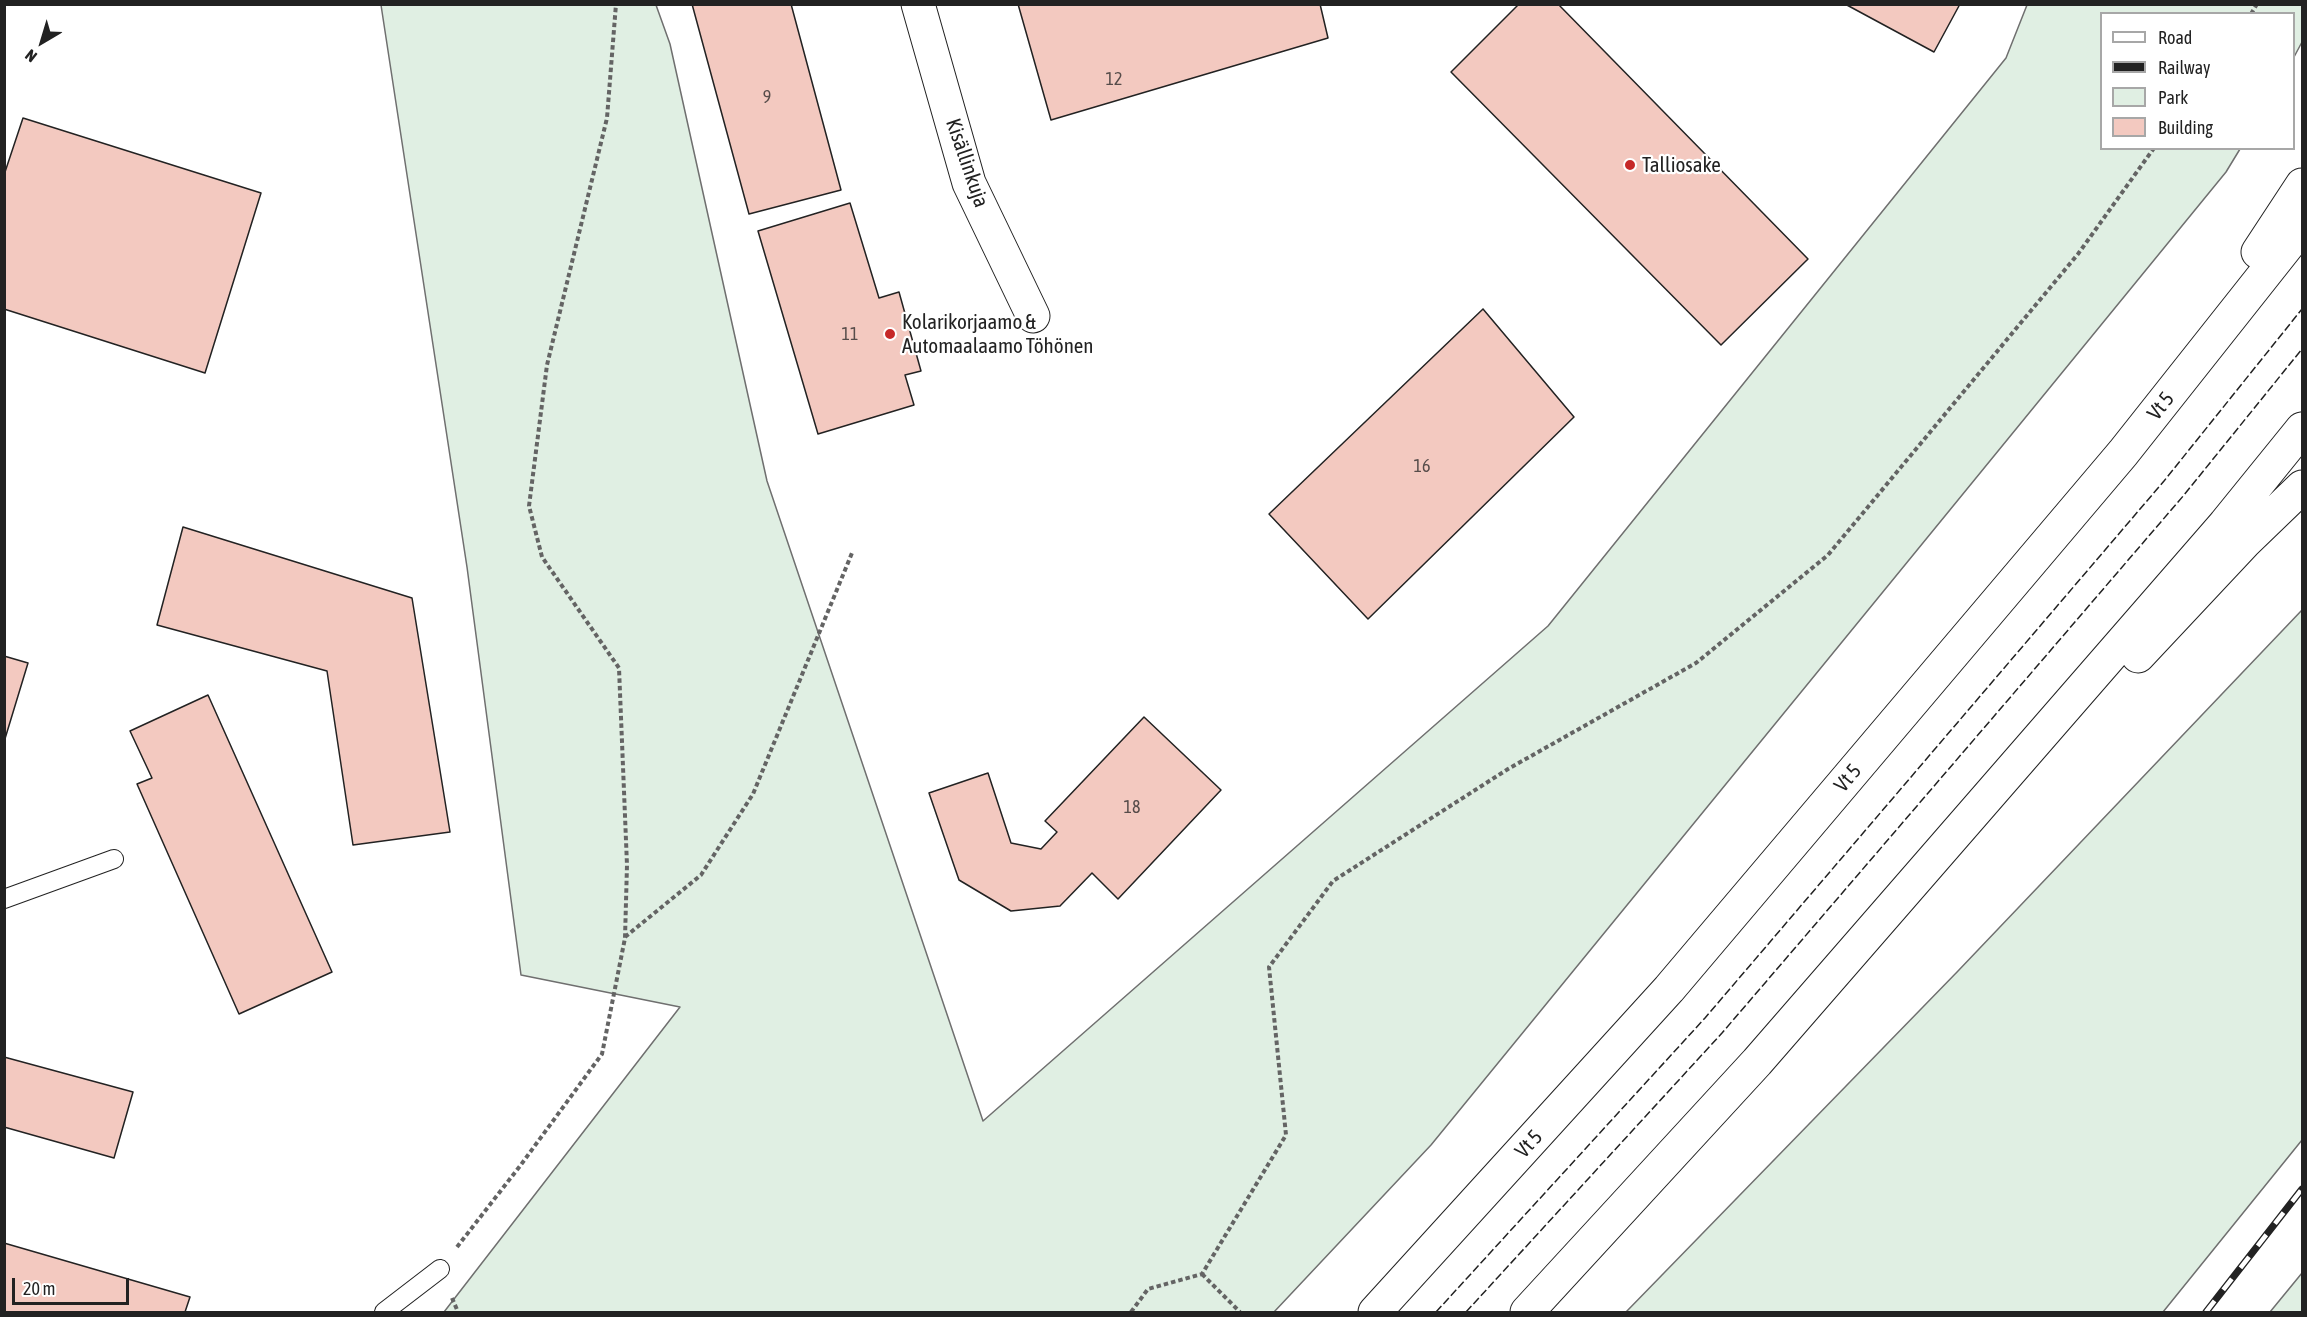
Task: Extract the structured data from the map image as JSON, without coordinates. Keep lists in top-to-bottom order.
{
  "streets": {
    "main road": ["Kisällinkuja", "Vt 5"]
  },
  "places": ["Talliosake", "Kolarikorjaamo & Automaalaamo Töhönen"],
  "house_numbers": [
    "12",
    "9",
    "11",
    "16",
    "18"
  ],
  "legend": [
    "Road",
    "Railway",
    "Park",
    "Building"
  ],
  "scale_bar": "20 m",
  "north": "bottom left"
}
